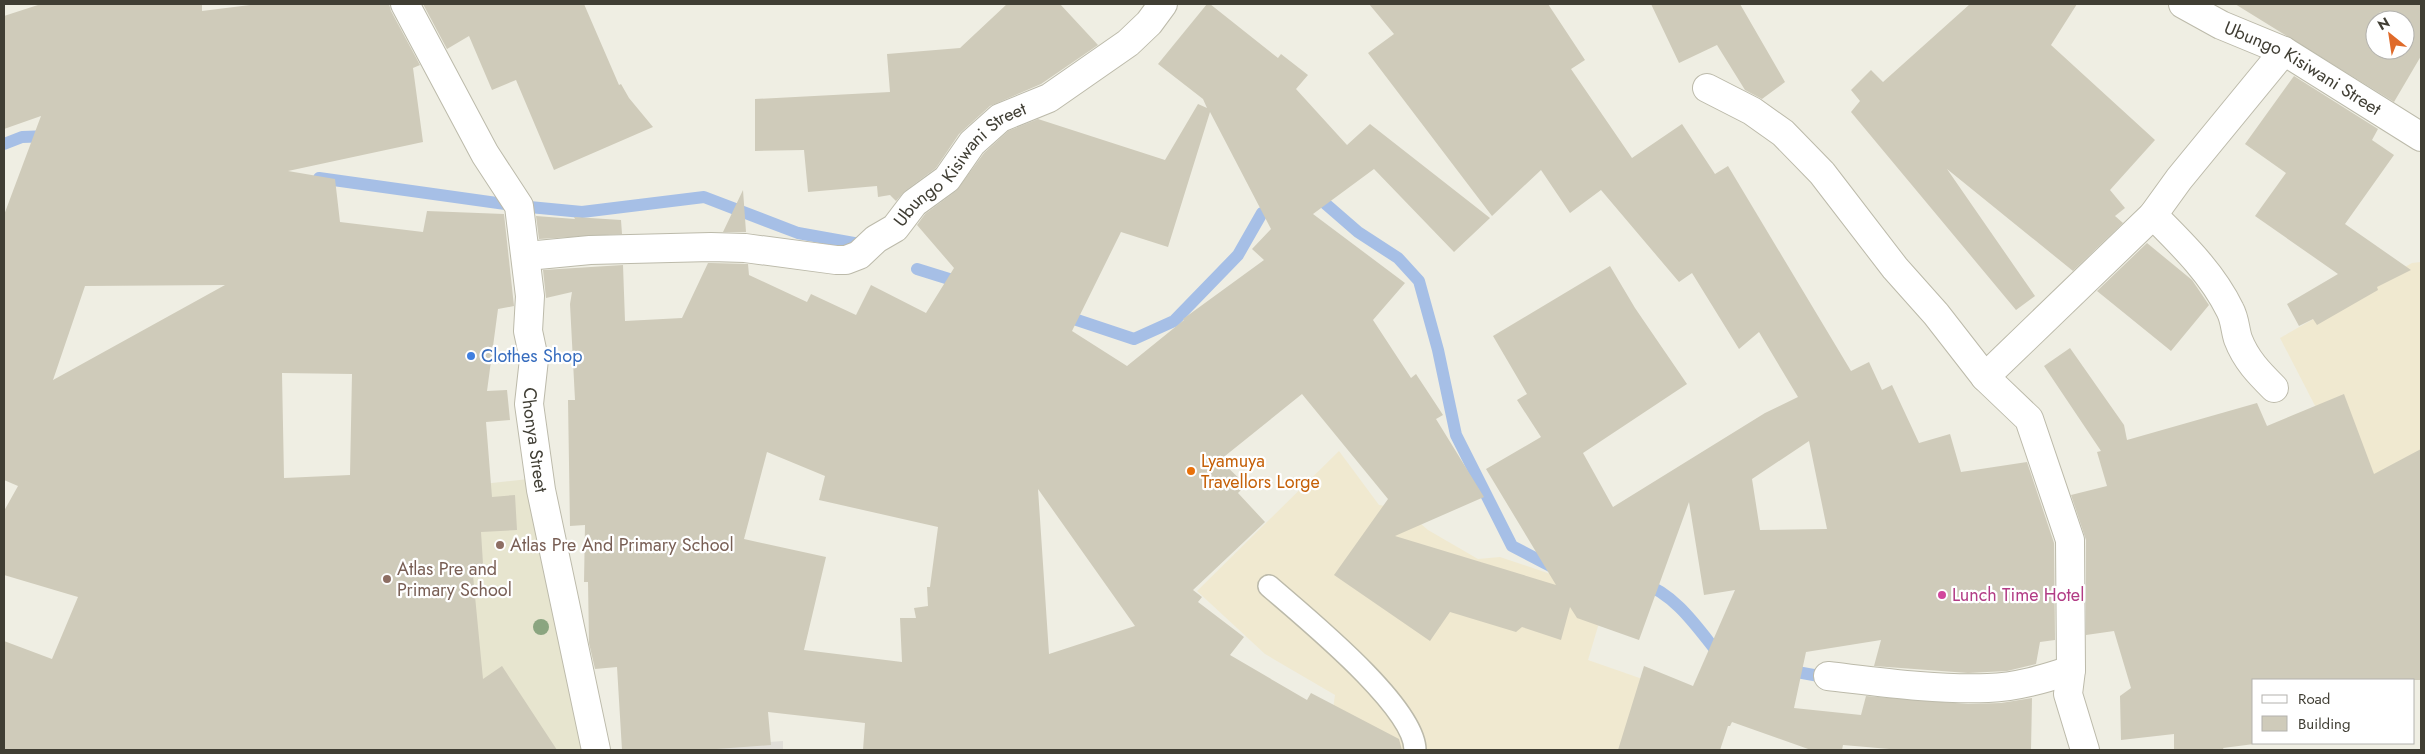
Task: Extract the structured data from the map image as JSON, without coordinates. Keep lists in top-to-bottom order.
{
  "streets": {
    "street": ["Ubungo Kisiwani Street", "Chonya Street"]
  },
  "crossings": [
    ["Ubungo Kisiwani Street", "Chonya Street"]
  ],
  "places": [
    "Clothes Shop",
    "Lyamuya Travellors Lorge",
    "Atlas Pre And Primary School",
    "Atlas Pre and Primary School",
    "Lunch Time Hotel"
  ],
  "legend": ["Road", "Building"],
  "north": "top left"
}
